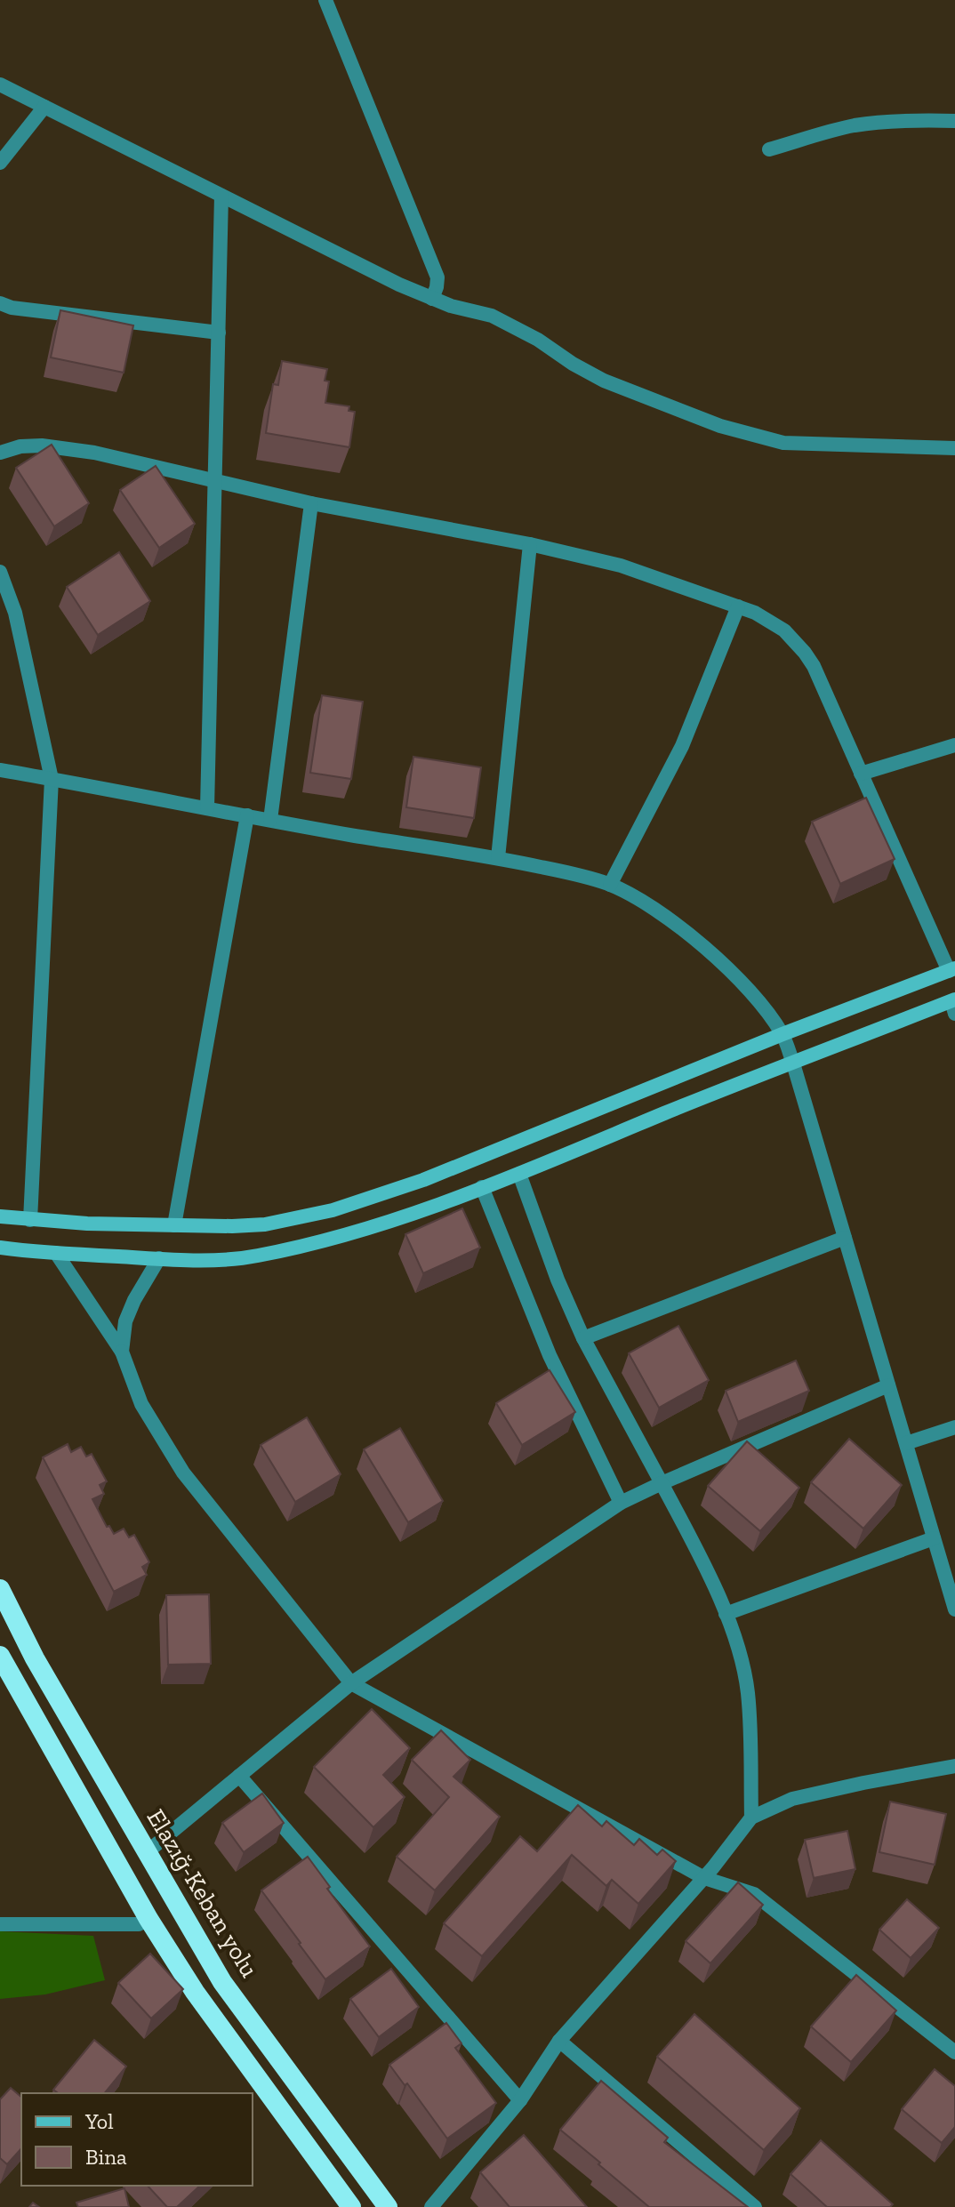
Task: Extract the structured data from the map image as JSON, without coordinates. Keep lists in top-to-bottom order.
{
  "streets": {
    "highway": ["Elazığ-Keban yolu"]
  },
  "legend": ["Yol", "Bina"]
}
